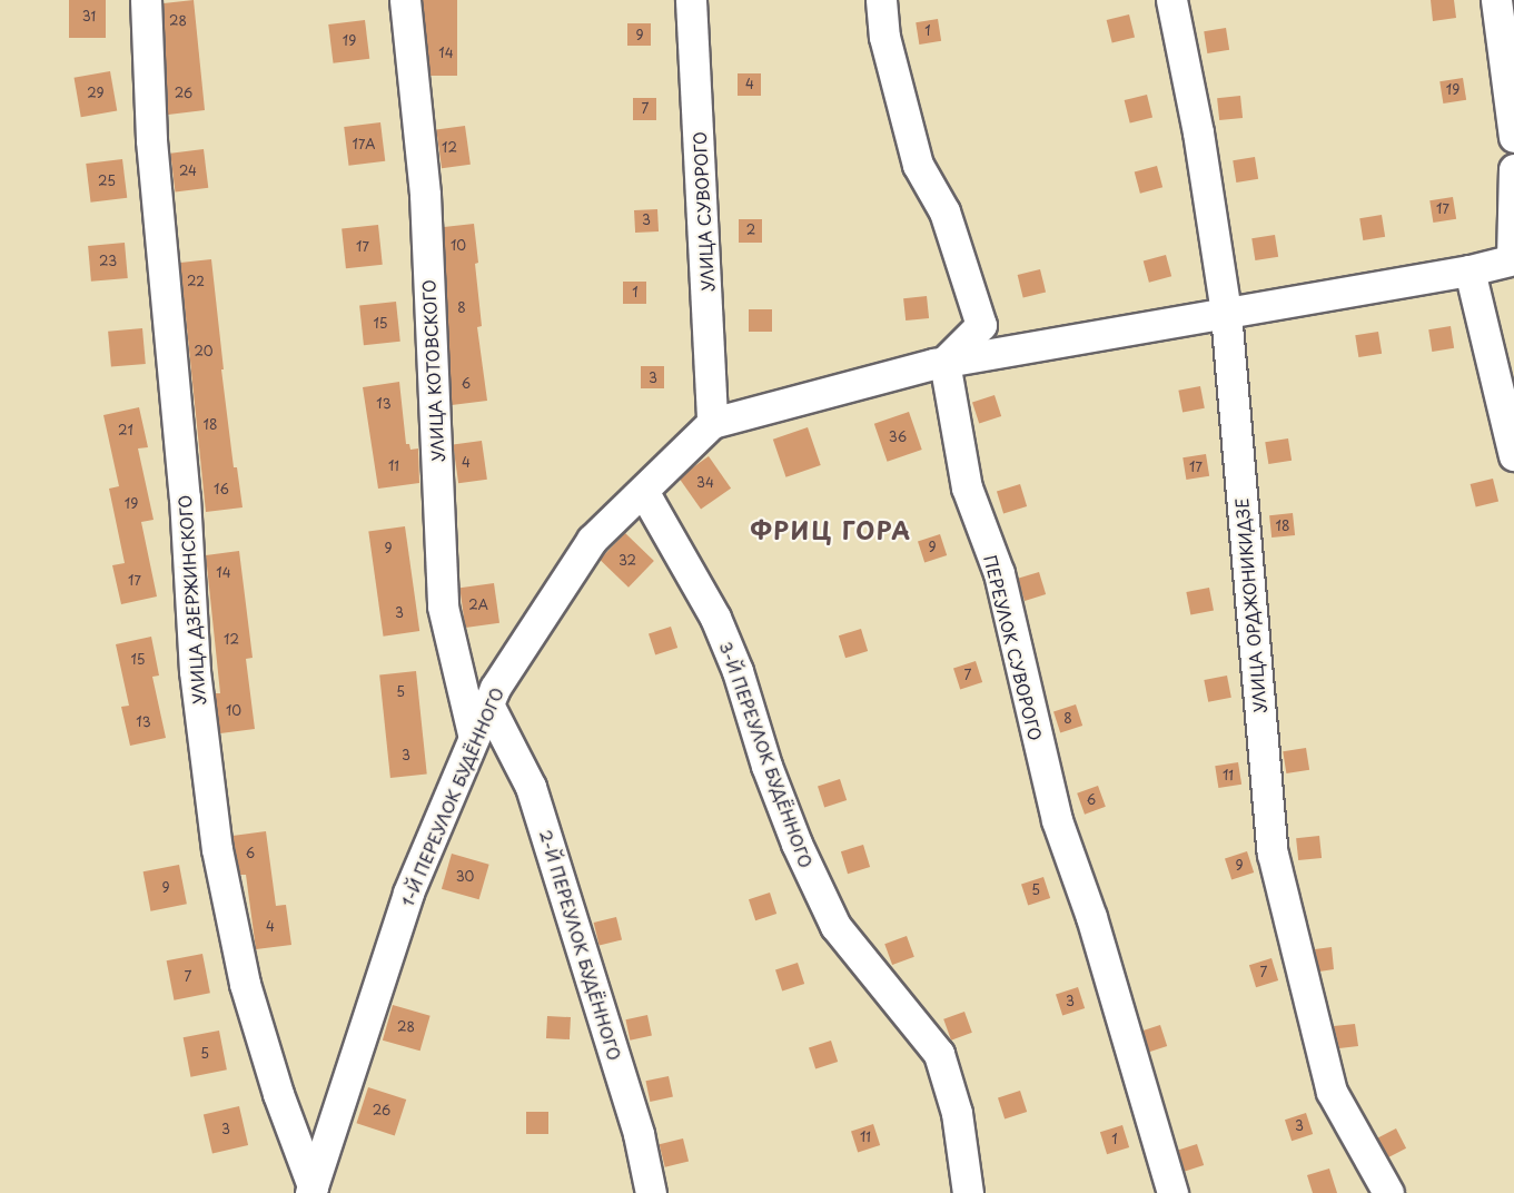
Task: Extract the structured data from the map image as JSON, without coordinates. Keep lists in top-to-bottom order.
{
  "streets": {
    "street": [
      "УЛИЦА СУВОРОГО",
      "УЛИЦА КОТОВСКОГО",
      "УЛИЦА ДЗЕРЖИНСКОГО",
      "УЛИЦА ОРДЖОНИКИДЗЕ",
      "ПЕРЕУЛОК СУВОРОГО",
      "3-Й ПЕРЕУЛОК БУДЁННОГО",
      "1-Й ПЕРЕУЛОК БУДЁННОГО",
      "2-Й ПЕРЕУЛОК БУДЁННОГО"
    ]
  },
  "crossings": [
    ["УЛИЦА СУВОРОГО", "1-Й ПЕРЕУЛОК БУДЁННОГО"],
    ["УЛИЦА КОТОВСКОГО", "1-Й ПЕРЕУЛОК БУДЁННОГО"],
    ["УЛИЦА ДЗЕРЖИНСКОГО", "1-Й ПЕРЕУЛОК БУДЁННОГО"],
    ["3-Й ПЕРЕУЛОК БУДЁННОГО", "1-Й ПЕРЕУЛОК БУДЁННОГО"],
    ["1-Й ПЕРЕУЛОК БУДЁННОГО", "2-Й ПЕРЕУЛОК БУДЁННОГО"]
  ],
  "districts": ["ФРИЦ ГОРА"],
  "house_numbers": [
    "31",
    "28",
    "1",
    "9",
    "19",
    "14",
    "4",
    "19",
    "29",
    "26",
    "7",
    "17А",
    "12",
    "24",
    "25",
    "17",
    "3",
    "2",
    "10",
    "17",
    "23",
    "22",
    "1",
    "8",
    "15",
    "20",
    "3",
    "6",
    "13",
    "18",
    "21",
    "36",
    "4",
    "11",
    "17",
    "34",
    "16",
    "19",
    "18",
    "9",
    "9",
    "32",
    "14",
    "17",
    "2А",
    "3",
    "12",
    "15",
    "7",
    "5",
    "10",
    "8",
    "13",
    "3",
    "11",
    "6",
    "6",
    "9",
    "30",
    "9",
    "5",
    "4",
    "7",
    "7",
    "3",
    "28",
    "5",
    "26",
    "3",
    "3",
    "11",
    "1"
  ]
}
